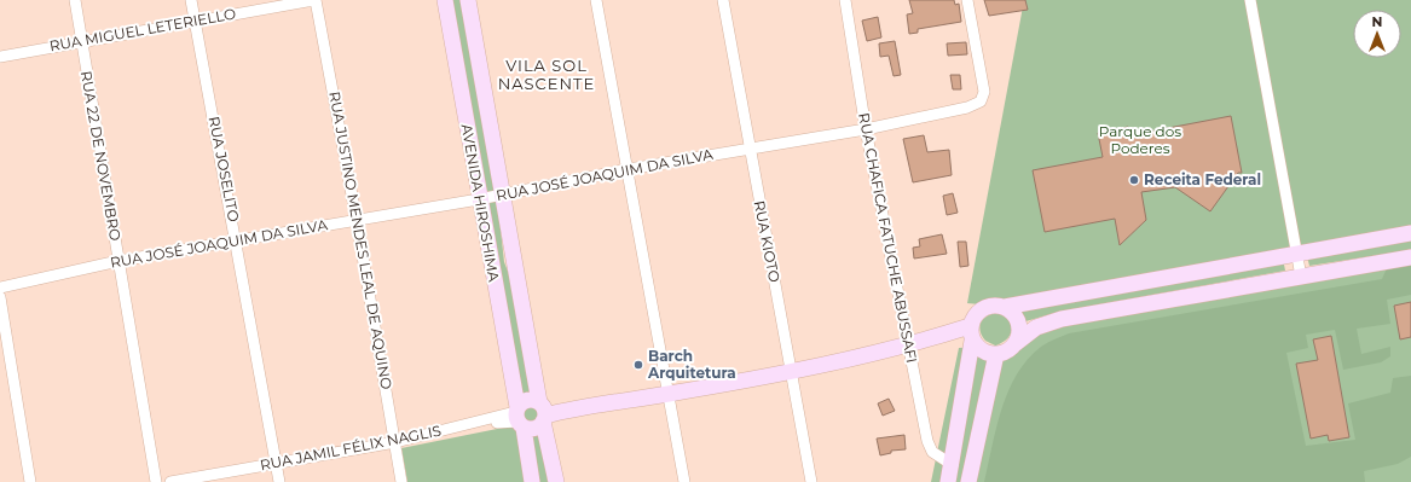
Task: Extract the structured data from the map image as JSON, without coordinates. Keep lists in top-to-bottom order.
{
  "streets": {
    "main road": ["AVENIDA HIROSHIMA"],
    "street": [
      "RUA MIGUEL LETERIELLO",
      "RUA 22 DE NOVEMBRO",
      "RUA JOSELITO",
      "RUA JOSÉ JOAQUIM DA SILVA",
      "RUA CHAFICA FATUCHE ABUSSAFI",
      "RUA JUSTINO MENDES LEAL DE AQUINO",
      "RUA KIOTO",
      "RUA JAMIL FÉLIX NAGLIS"
    ]
  },
  "crossings": [
    ["RUA MIGUEL LETERIELLO", "RUA 22 DE NOVEMBRO"],
    ["RUA MIGUEL LETERIELLO", "RUA JOSELITO"],
    ["RUA MIGUEL LETERIELLO", "RUA JUSTINO MENDES LEAL DE AQUINO"],
    ["RUA 22 DE NOVEMBRO", "RUA JOSÉ JOAQUIM DA SILVA"],
    ["RUA JOSELITO", "RUA JOSÉ JOAQUIM DA SILVA"],
    ["RUA JOSELITO", "RUA JAMIL FÉLIX NAGLIS"],
    ["RUA JOSÉ JOAQUIM DA SILVA", "AVENIDA HIROSHIMA"],
    ["RUA JOSÉ JOAQUIM DA SILVA", "RUA CHAFICA FATUCHE ABUSSAFI"],
    ["RUA JOSÉ JOAQUIM DA SILVA", "RUA JUSTINO MENDES LEAL DE AQUINO"],
    ["RUA JOSÉ JOAQUIM DA SILVA", "RUA KIOTO"],
    ["AVENIDA HIROSHIMA", "RUA JAMIL FÉLIX NAGLIS"],
    ["RUA JUSTINO MENDES LEAL DE AQUINO", "RUA JAMIL FÉLIX NAGLIS"]
  ],
  "districts": ["VILA SOL NASCENTE"],
  "parks": ["Parque dos Poderes"],
  "places": ["Receita Federal", "Barch Arquitetura"],
  "north": "top"
}
